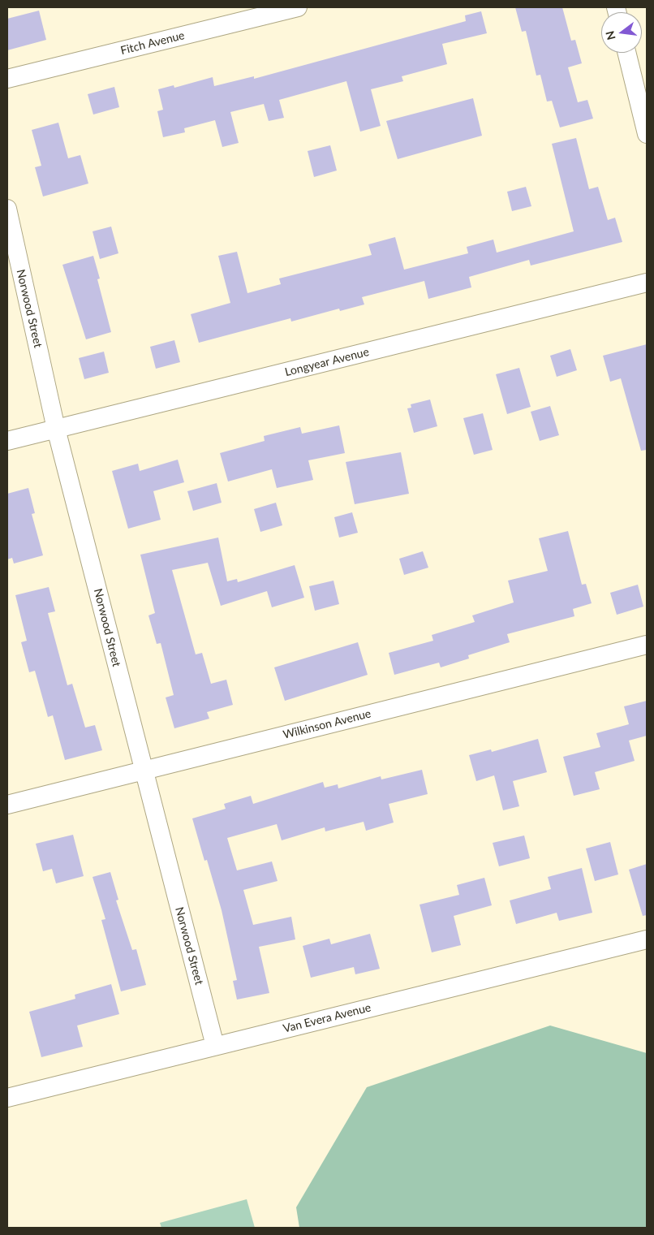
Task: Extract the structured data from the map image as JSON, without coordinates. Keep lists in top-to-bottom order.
{
  "streets": {
    "street": [
      "Fitch Avenue",
      "Norwood Street",
      "Longyear Avenue",
      "Wilkinson Avenue",
      "Van Evera Avenue"
    ]
  },
  "crossings": [
    ["Norwood Street", "Longyear Avenue"],
    ["Norwood Street", "Wilkinson Avenue"],
    ["Norwood Street", "Van Evera Avenue"]
  ],
  "north": "left"
}
